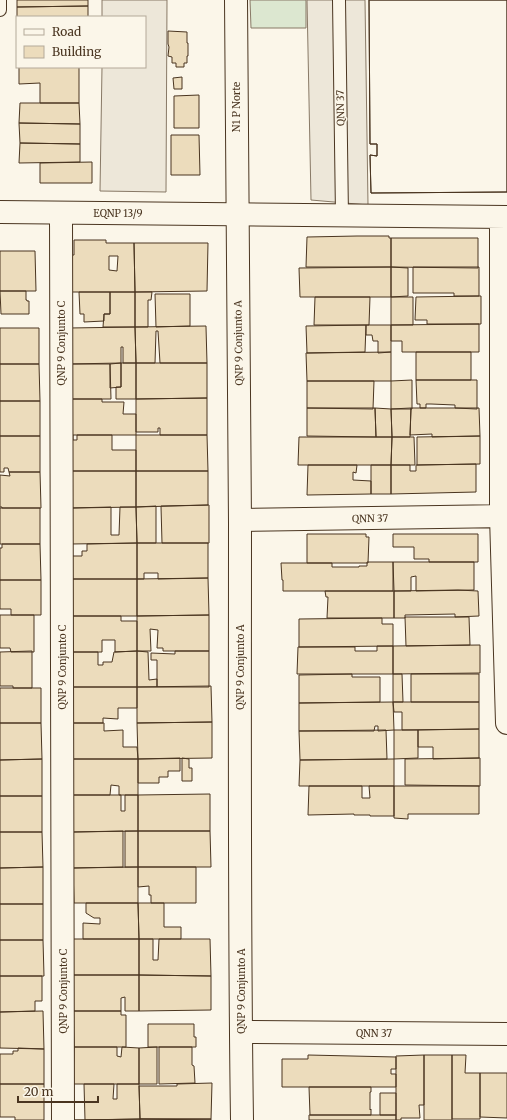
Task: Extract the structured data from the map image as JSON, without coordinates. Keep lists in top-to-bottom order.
{
  "streets": {
    "street": [
      "N1 P Norte",
      "QNN 37",
      "EQNP 13/9",
      "QNP 9 Conjunto C",
      "QNP 9 Conjunto A"
    ]
  },
  "crossings": [
    ["N1 P Norte", "EQNP 13/9"],
    ["N1 P Norte", "QNP 9 Conjunto A"],
    ["QNN 37", "QNP 9 Conjunto A"],
    ["EQNP 13/9", "QNP 9 Conjunto C"],
    ["EQNP 13/9", "QNP 9 Conjunto A"]
  ],
  "legend": ["Road", "Building"],
  "scale_bar": "20 m"
}
